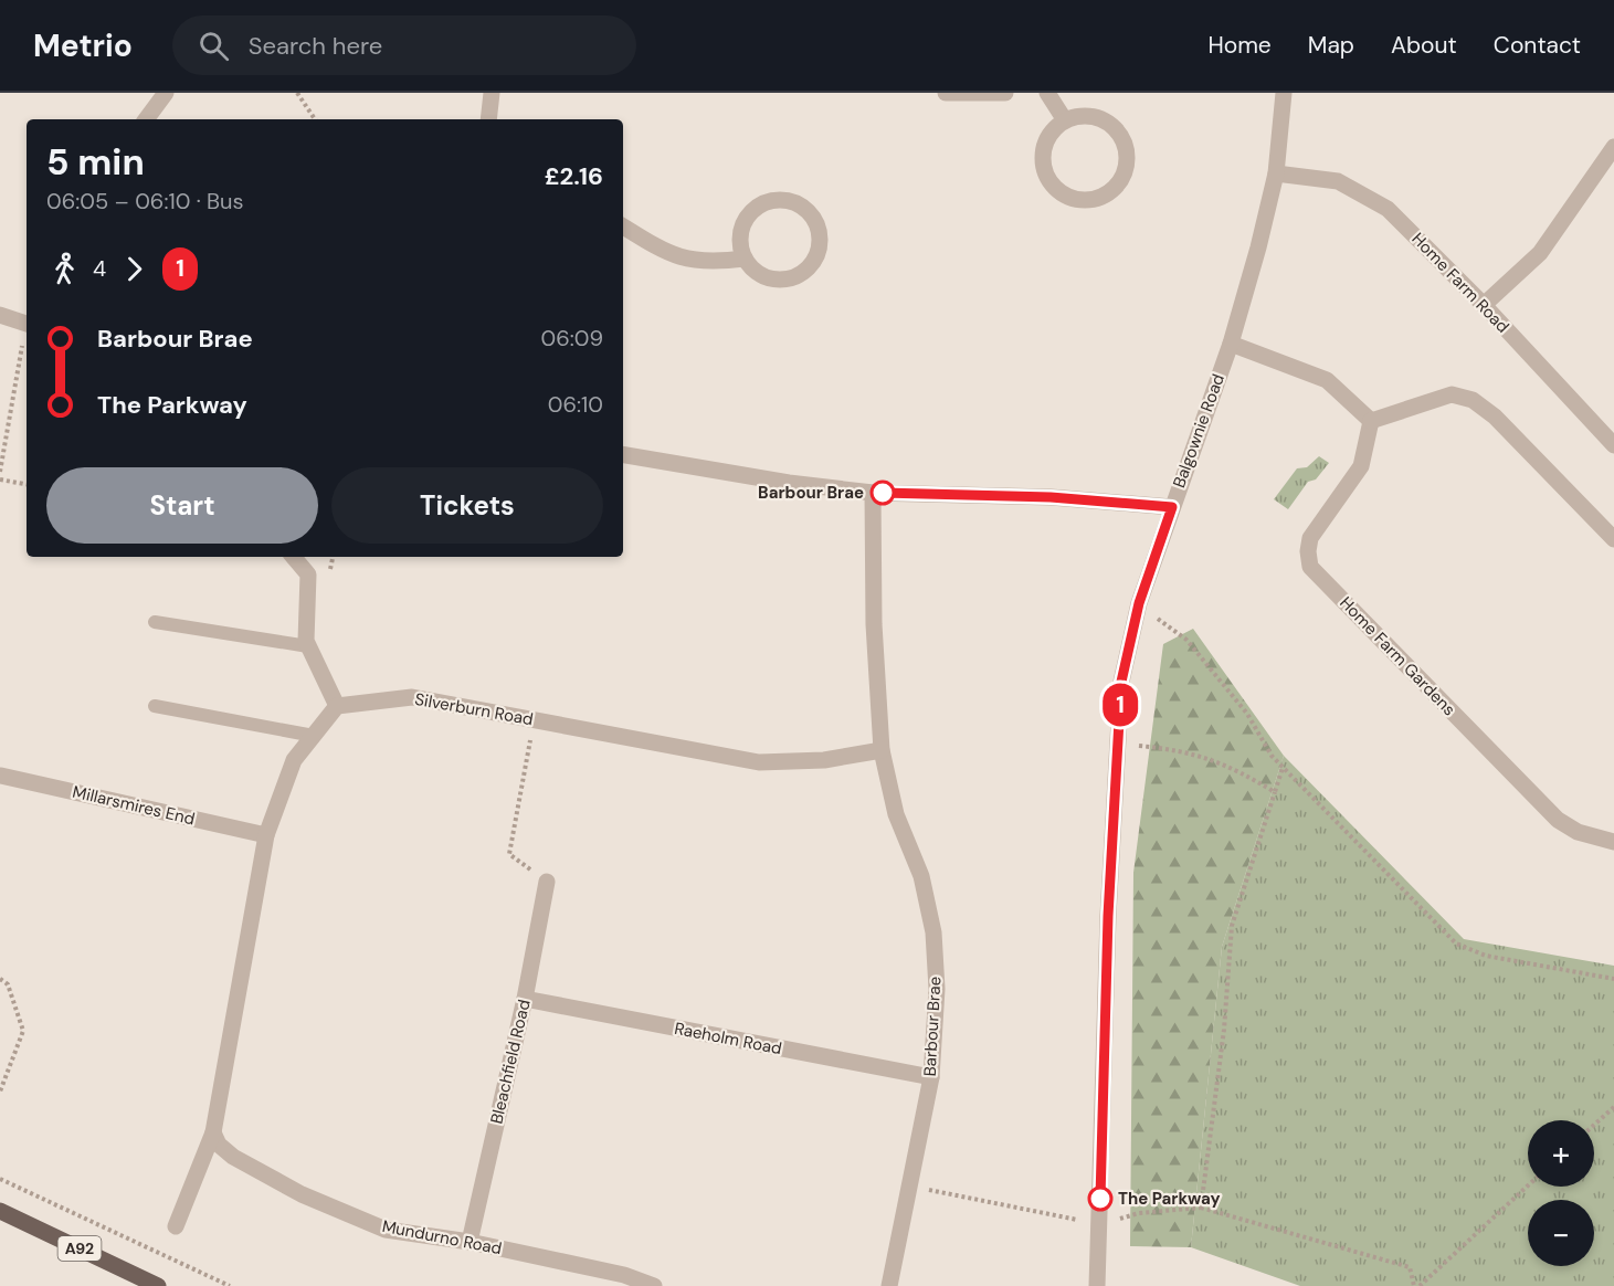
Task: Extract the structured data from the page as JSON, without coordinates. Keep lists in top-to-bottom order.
{
  "streets": {
    "main road": ["A92"],
    "street": [
      "Home Farm Road",
      "Balgownie Road",
      "Home Farm Gardens",
      "Silverburn Road",
      "Millarsmires End",
      "Barbour Brae",
      "Raeholm Road",
      "Bleachfield Road",
      "Mundurno Road"
    ]
  },
  "crossings": [
    ["Home Farm Road", "Balgownie Road"],
    ["Silverburn Road", "Barbour Brae"],
    ["Barbour Brae", "Raeholm Road"],
    ["Raeholm Road", "Bleachfield Road"],
    ["Bleachfield Road", "Mundurno Road"]
  ],
  "places": ["Barbour Brae", "The Parkway"],
  "lines": ["bus line 1"],
  "page": {
    "header": "Metrio",
    "search": "Search here",
    "nav": [
      "Home",
      "Map",
      "About",
      "Contact"
    ],
    "on_map": "1",
    "heading": ["5 min", "06:05 – 06:10 · Bus", "£2.16"],
    "legs": ["4", "1"],
    "list": [
      {
        "name": "Barbour Brae",
        "value": "06:09"
      },
      {
        "name": "The Parkway",
        "value": "06:10"
      }
    ],
    "buttons": ["Start", "Tickets"],
    "map_buttons": ["+", "−"]
  }
}
